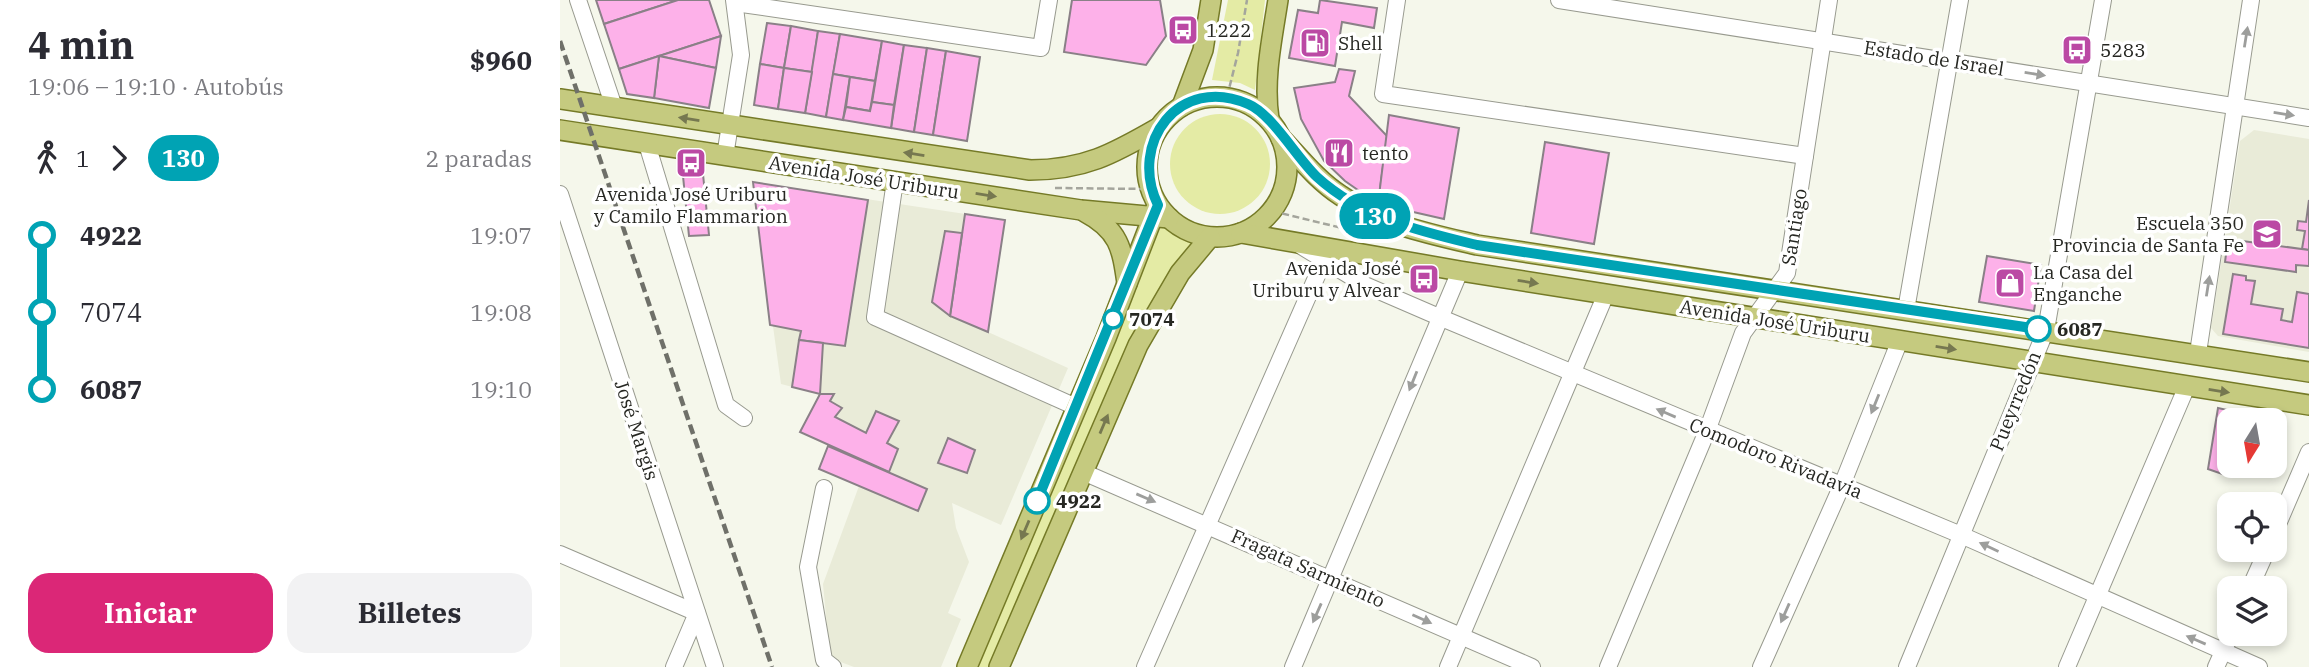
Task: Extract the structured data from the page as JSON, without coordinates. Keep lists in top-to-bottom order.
{
  "streets": {
    "main road": ["Avenida José Uriburu"],
    "street": [
      "Estado de Israel",
      "Santiago",
      "Pueyrredón",
      "José Margis",
      "Comodoro Rivadavia",
      "Fragata Sarmiento"
    ]
  },
  "crossings": [
    ["Estado de Israel", "Santiago"],
    ["Estado de Israel", "Pueyrredón"],
    ["Avenida José Uriburu", "Santiago"],
    ["Avenida José Uriburu", "Pueyrredón"],
    ["Avenida José Uriburu", "Comodoro Rivadavia"],
    ["Santiago", "Comodoro Rivadavia"],
    ["Pueyrredón", "Comodoro Rivadavia"]
  ],
  "one_way": ["Comodoro Rivadavia", "Fragata Sarmiento"],
  "places": {
    "bus stop": [
      "1222",
      "5283",
      "Avenida José Uriburu y Camilo Flammarion",
      "Avenida José Uriburu y Alvear"
    ],
    "fuel station": ["Shell"],
    "restaurant": ["tento"],
    "school or university": ["Escuela 350 Provincia de Santa Fe"],
    "shop": ["La Casa del Enganche"],
    "other": ["7074", "6087", "4922"]
  },
  "lines": ["bus line 130"],
  "north": "bottom",
  "page": {
    "heading": ["4 min", "19:06 – 19:10 · Autobús", "$960"],
    "on_map": "130",
    "legs": ["1", "130", "2 paradas"],
    "list": [
      {
        "name": "4922",
        "value": "19:07"
      },
      {
        "name": "7074",
        "value": "19:08"
      },
      {
        "name": "6087",
        "value": "19:10"
      }
    ],
    "buttons": ["Iniciar", "Billetes"]
  }
}
